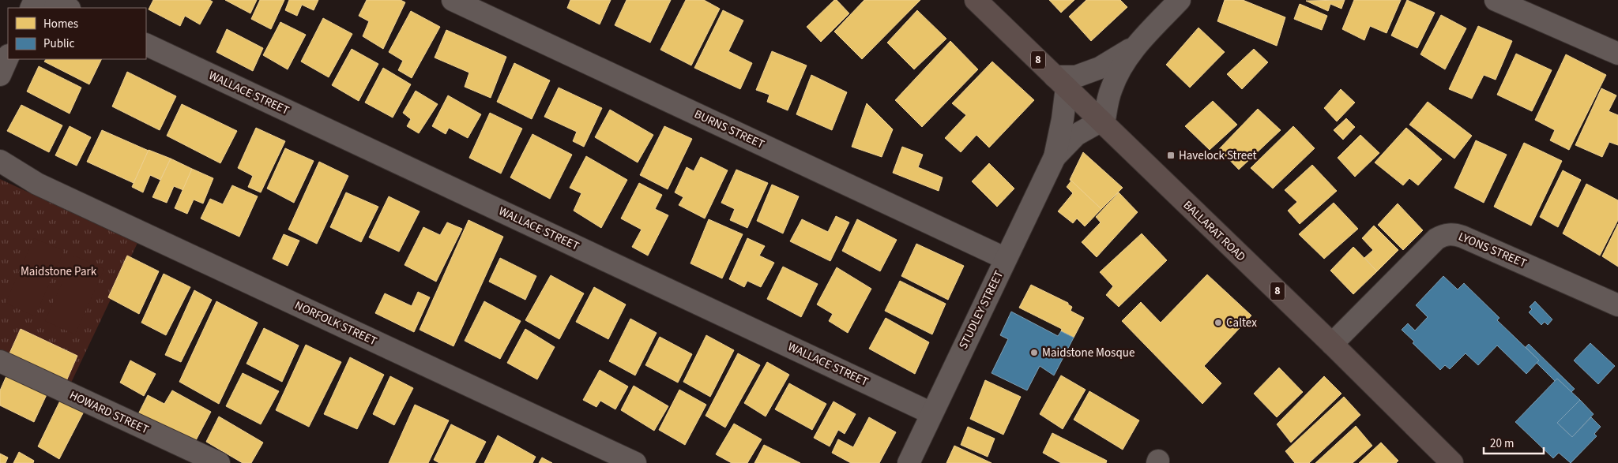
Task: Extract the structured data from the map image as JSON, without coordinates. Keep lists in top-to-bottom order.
{
  "streets": {
    "highway": ["8", "BALLARAT ROAD"],
    "street": [
      "WALLACE STREET",
      "BURNS STREET",
      "LYONS STREET",
      "STUDLEY STREET",
      "NORFOLK STREET",
      "HOWARD STREET"
    ]
  },
  "crossings": [
    ["WALLACE STREET", "STUDLEY STREET"],
    ["BURNS STREET", "STUDLEY STREET"],
    ["BALLARAT ROAD", "LYONS STREET"],
    ["BALLARAT ROAD", "STUDLEY STREET"]
  ],
  "parks": ["Maidstone Park"],
  "places": {
    "transit": ["Havelock Street"],
    "other": ["Caltex", "Maidstone Mosque"]
  },
  "legend": ["Homes", "Public"],
  "scale_bar": "20 m"
}
